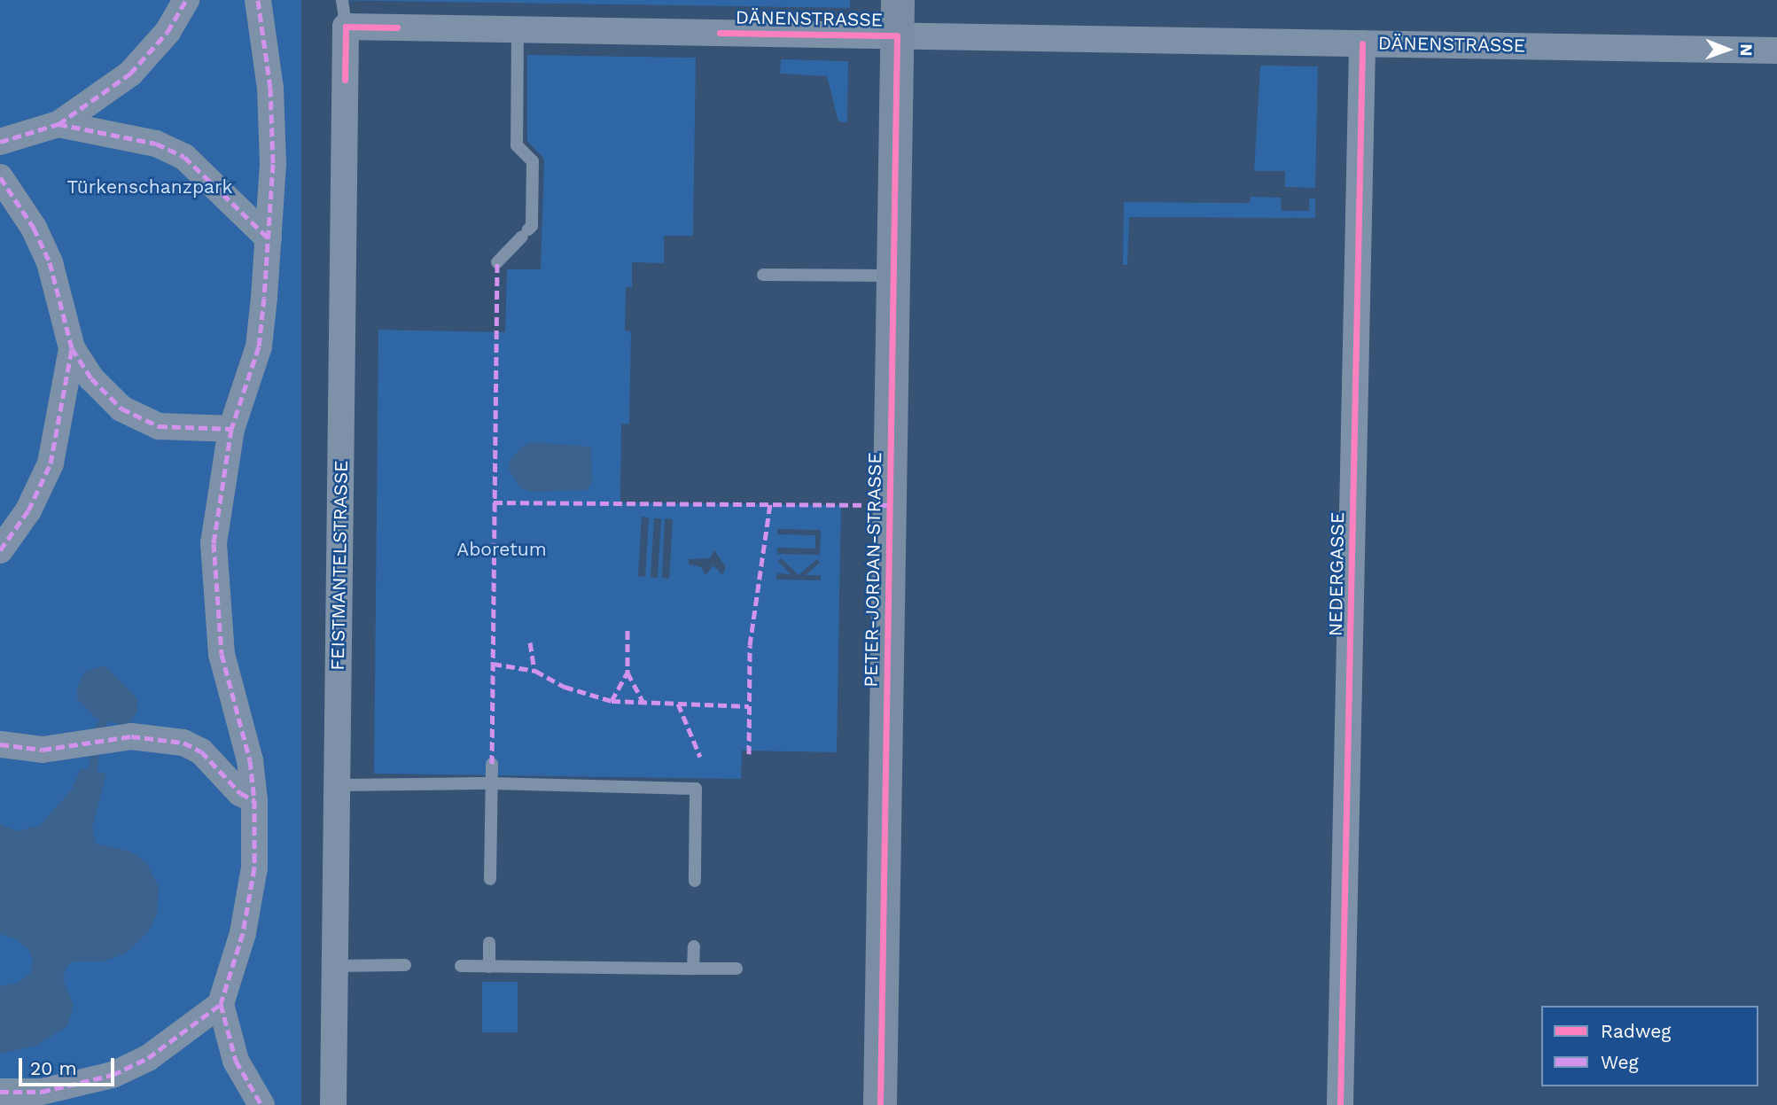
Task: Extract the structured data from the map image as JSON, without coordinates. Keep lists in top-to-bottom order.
{
  "streets": {
    "main road": ["PETER-JORDAN-STRASSE"],
    "street": ["DÄNENSTRASSE", "FEISTMANTELSTRASSE", "NEDERGASSE"]
  },
  "crossings": [
    ["DÄNENSTRASSE", "FEISTMANTELSTRASSE"],
    ["DÄNENSTRASSE", "PETER-JORDAN-STRASSE"],
    ["DÄNENSTRASSE", "NEDERGASSE"]
  ],
  "parks": ["Türkenschanzpark", "Aboretum"],
  "legend": ["Radweg", "Weg"],
  "scale_bar": "20 m",
  "north": "right"
}
